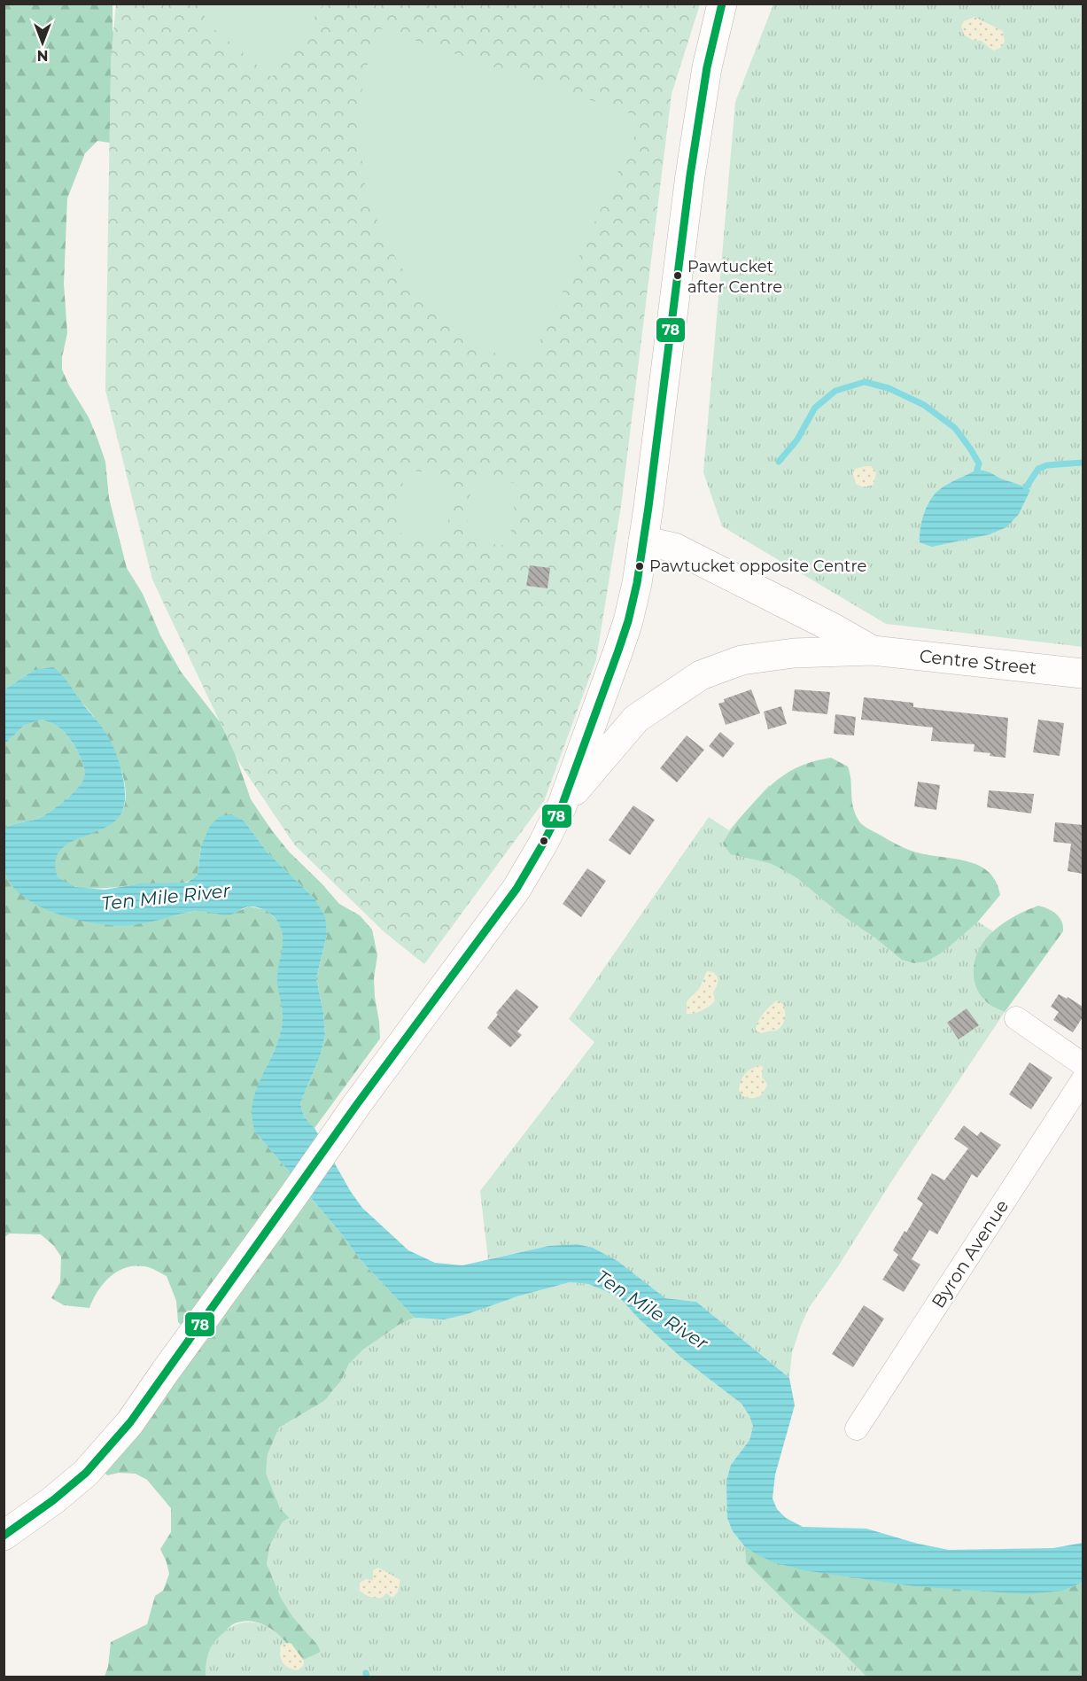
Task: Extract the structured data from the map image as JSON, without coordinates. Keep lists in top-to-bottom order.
{
  "streets": {
    "main road": ["Centre Street"],
    "street": ["Byron Avenue"]
  },
  "water": ["Ten Mile River"],
  "places": ["Pawtucket after Centre", "Pawtucket opposite Centre"],
  "lines": ["transit line 78"],
  "north": "bottom"
}
